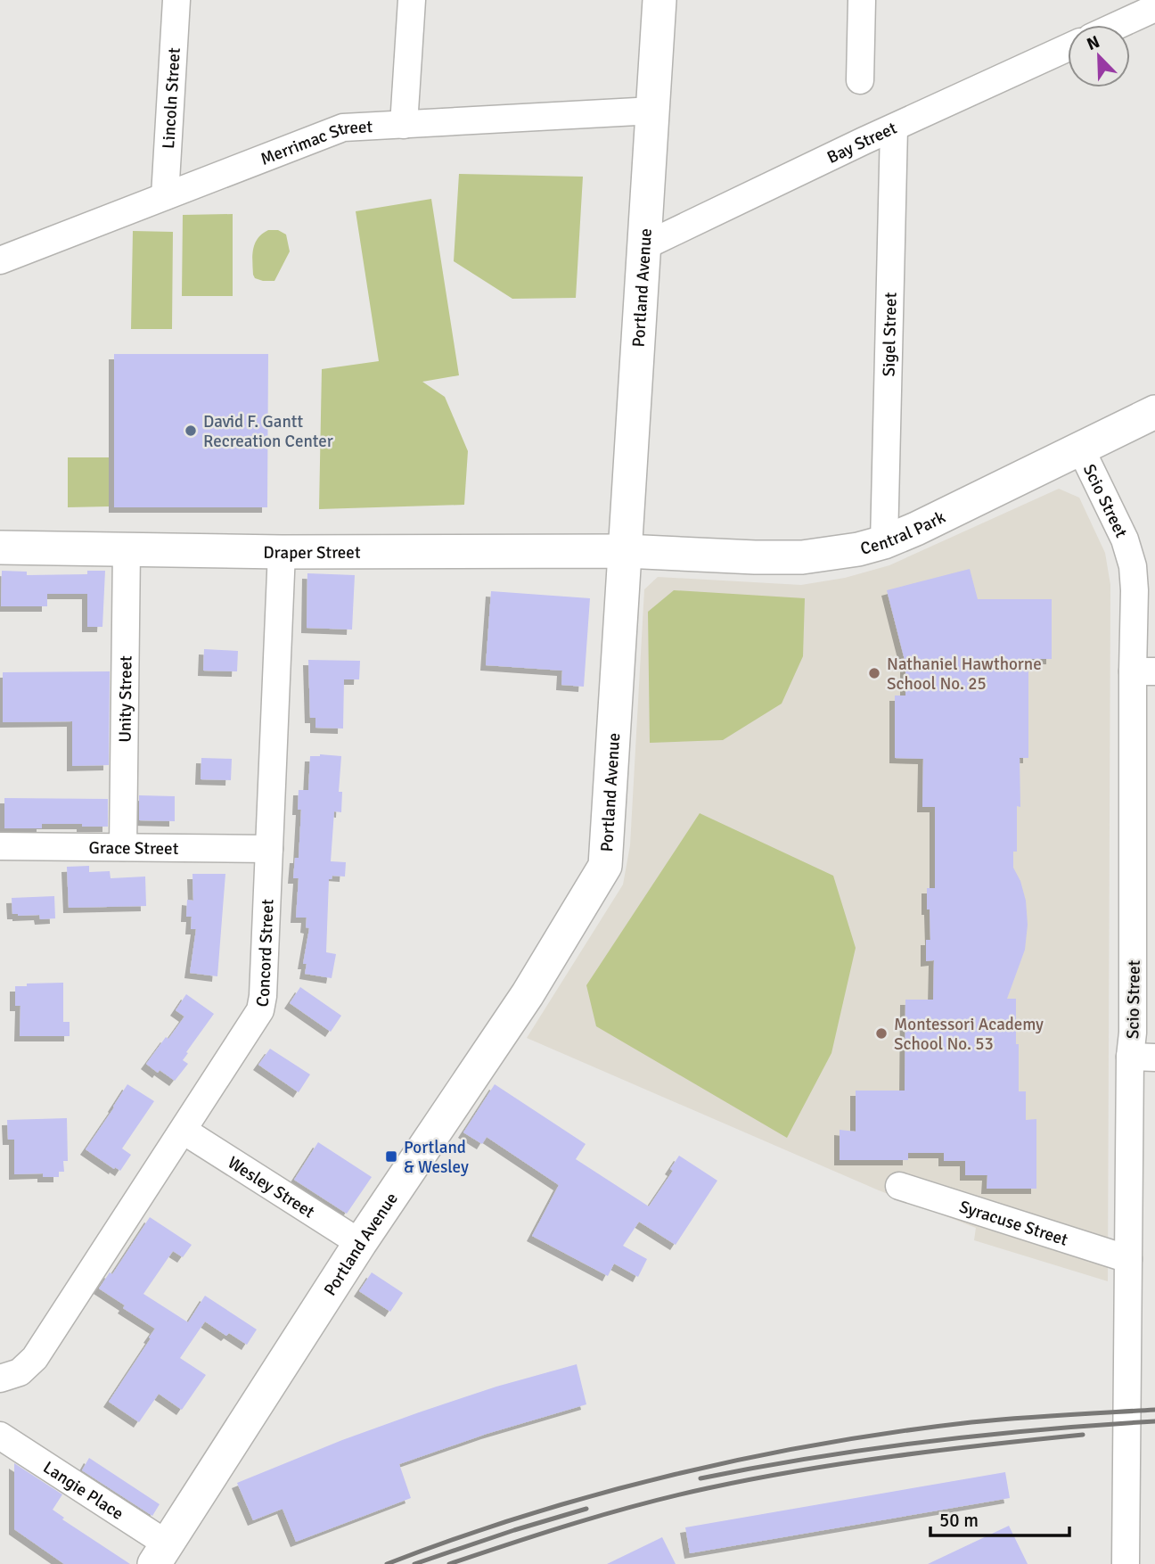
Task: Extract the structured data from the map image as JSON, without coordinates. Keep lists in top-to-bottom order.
{
  "streets": {
    "main road": ["Portland Avenue", "Central Park", "Draper Street"],
    "street": [
      "Lincoln Street",
      "Bay Street",
      "Merrimac Street",
      "Sigel Street",
      "Scio Street",
      "Unity Street",
      "Grace Street",
      "Concord Street",
      "Wesley Street",
      "Syracuse Street",
      "Langie Place"
    ]
  },
  "crossings": [
    ["Lincoln Street", "Merrimac Street"],
    ["Bay Street", "Portland Avenue"],
    ["Bay Street", "Sigel Street"],
    ["Merrimac Street", "Portland Avenue"],
    ["Portland Avenue", "Central Park"],
    ["Portland Avenue", "Draper Street"],
    ["Portland Avenue", "Wesley Street"],
    ["Portland Avenue", "Langie Place"],
    ["Sigel Street", "Central Park"],
    ["Scio Street", "Central Park"],
    ["Scio Street", "Syracuse Street"],
    ["Central Park", "Draper Street"],
    ["Draper Street", "Unity Street"],
    ["Draper Street", "Concord Street"],
    ["Unity Street", "Grace Street"],
    ["Grace Street", "Concord Street"],
    ["Concord Street", "Wesley Street"]
  ],
  "places": {
    "other": ["David F. Gantt Recreation Center", "Nathaniel Hawthorne School No. 25", "Montessori Academy School No. 53"],
    "transit": ["Portland & Wesley"]
  },
  "scale_bar": "50 m",
  "north": "top left"
}
